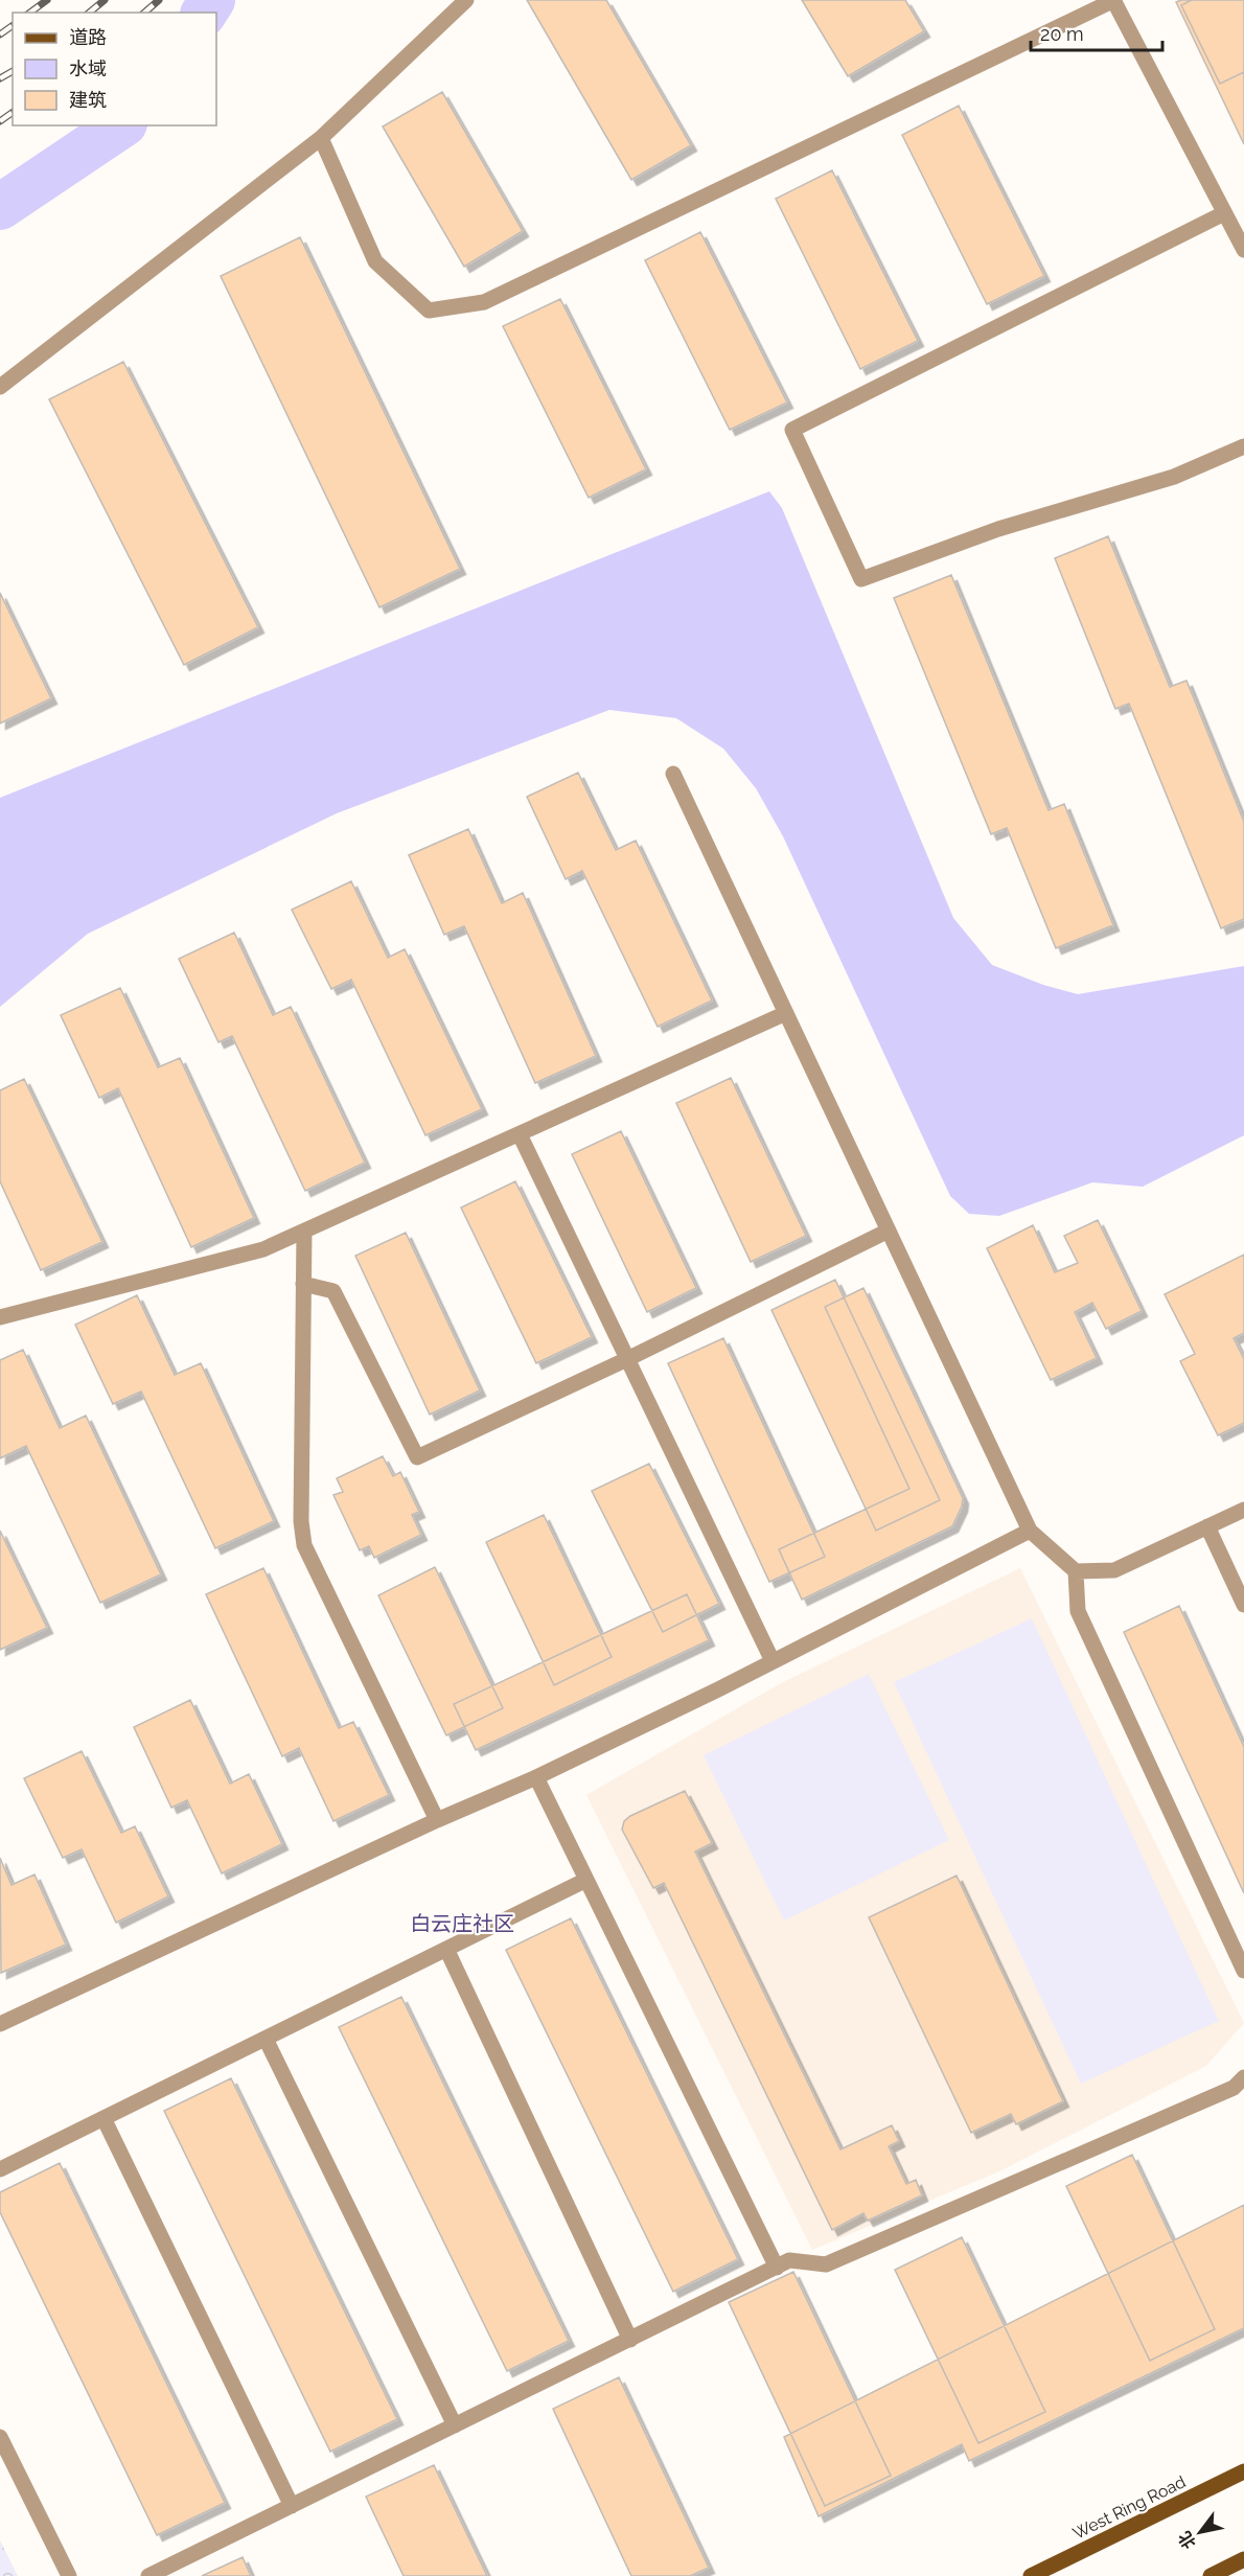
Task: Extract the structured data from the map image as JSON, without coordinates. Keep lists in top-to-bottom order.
{
  "streets": {
    "main road": ["West Ring Road"]
  },
  "districts": ["白云庄社区"],
  "legend": ["道路", "水域", "建筑"],
  "scale_bar": "20 m",
  "north": "bottom left"
}
